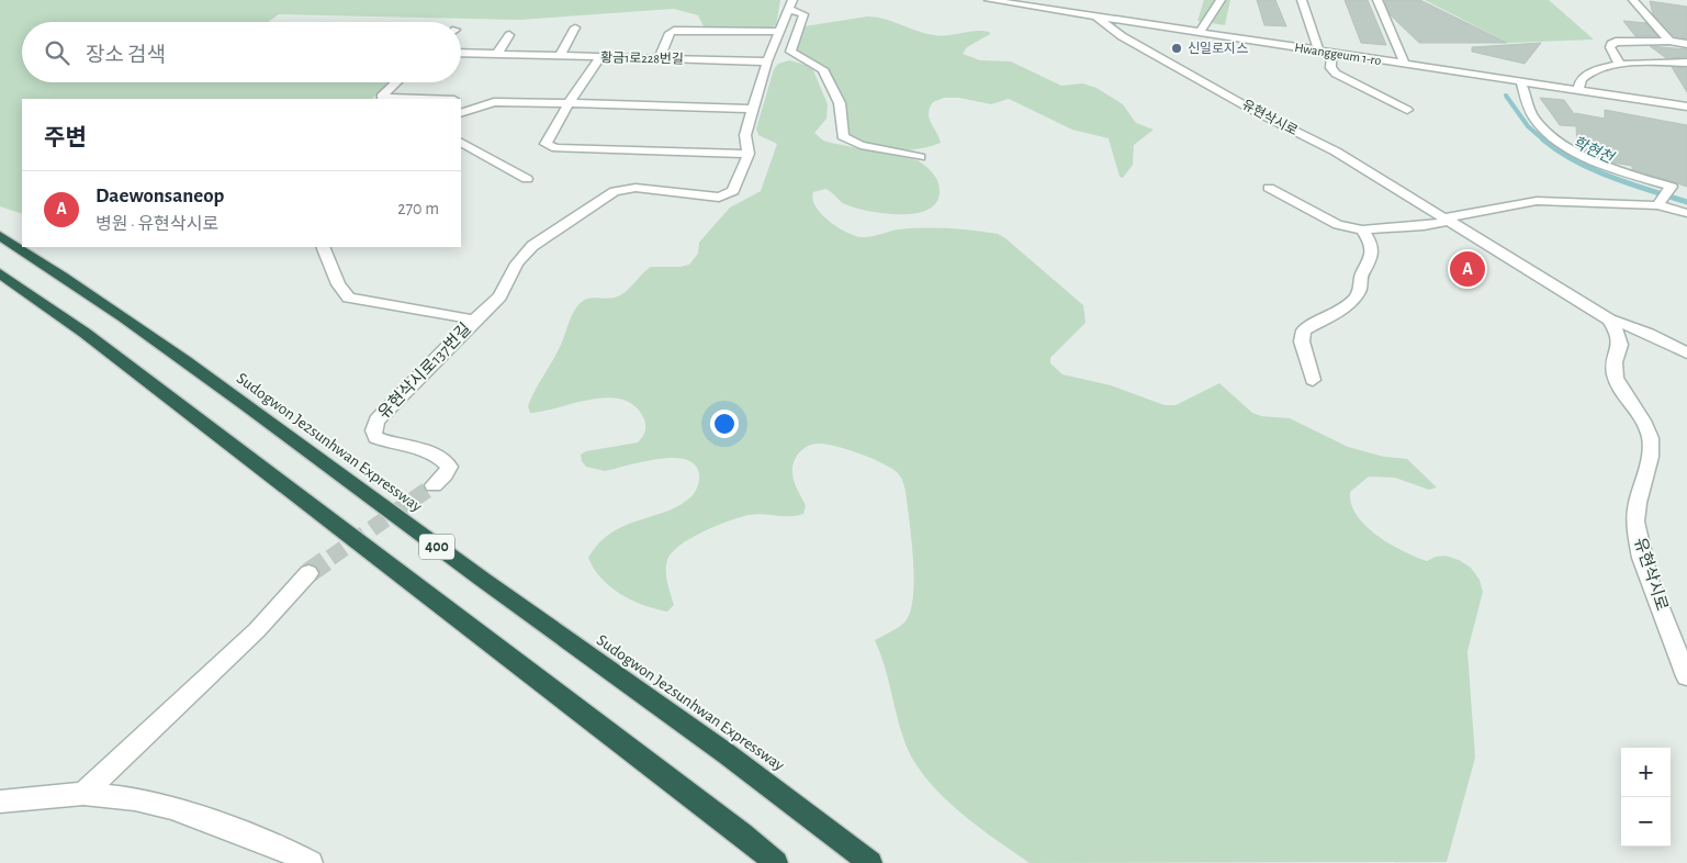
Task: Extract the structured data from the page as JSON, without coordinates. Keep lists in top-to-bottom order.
{
  "streets": {
    "highway": ["Sudogwon Je2sunhwan Expressway", "400"],
    "street": [
      "Hwanggeum 1-ro",
      "황금1로228번길",
      "유현삭시로",
      "유현삭시로137번길"
    ]
  },
  "crossings": [
    ["Hwanggeum 1-ro", "유현삭시로"]
  ],
  "water": ["학현천"],
  "places": ["신일로지스"],
  "page": {
    "search": "장소 검색",
    "heading": "주변",
    "list": [
      {
        "mark": "A",
        "name": "Daewonsaneop",
        "note": "병원 · 유현삭시로",
        "value": "270 m"
      }
    ],
    "pins": "A",
    "map_buttons": ["+", "−"]
  }
}
